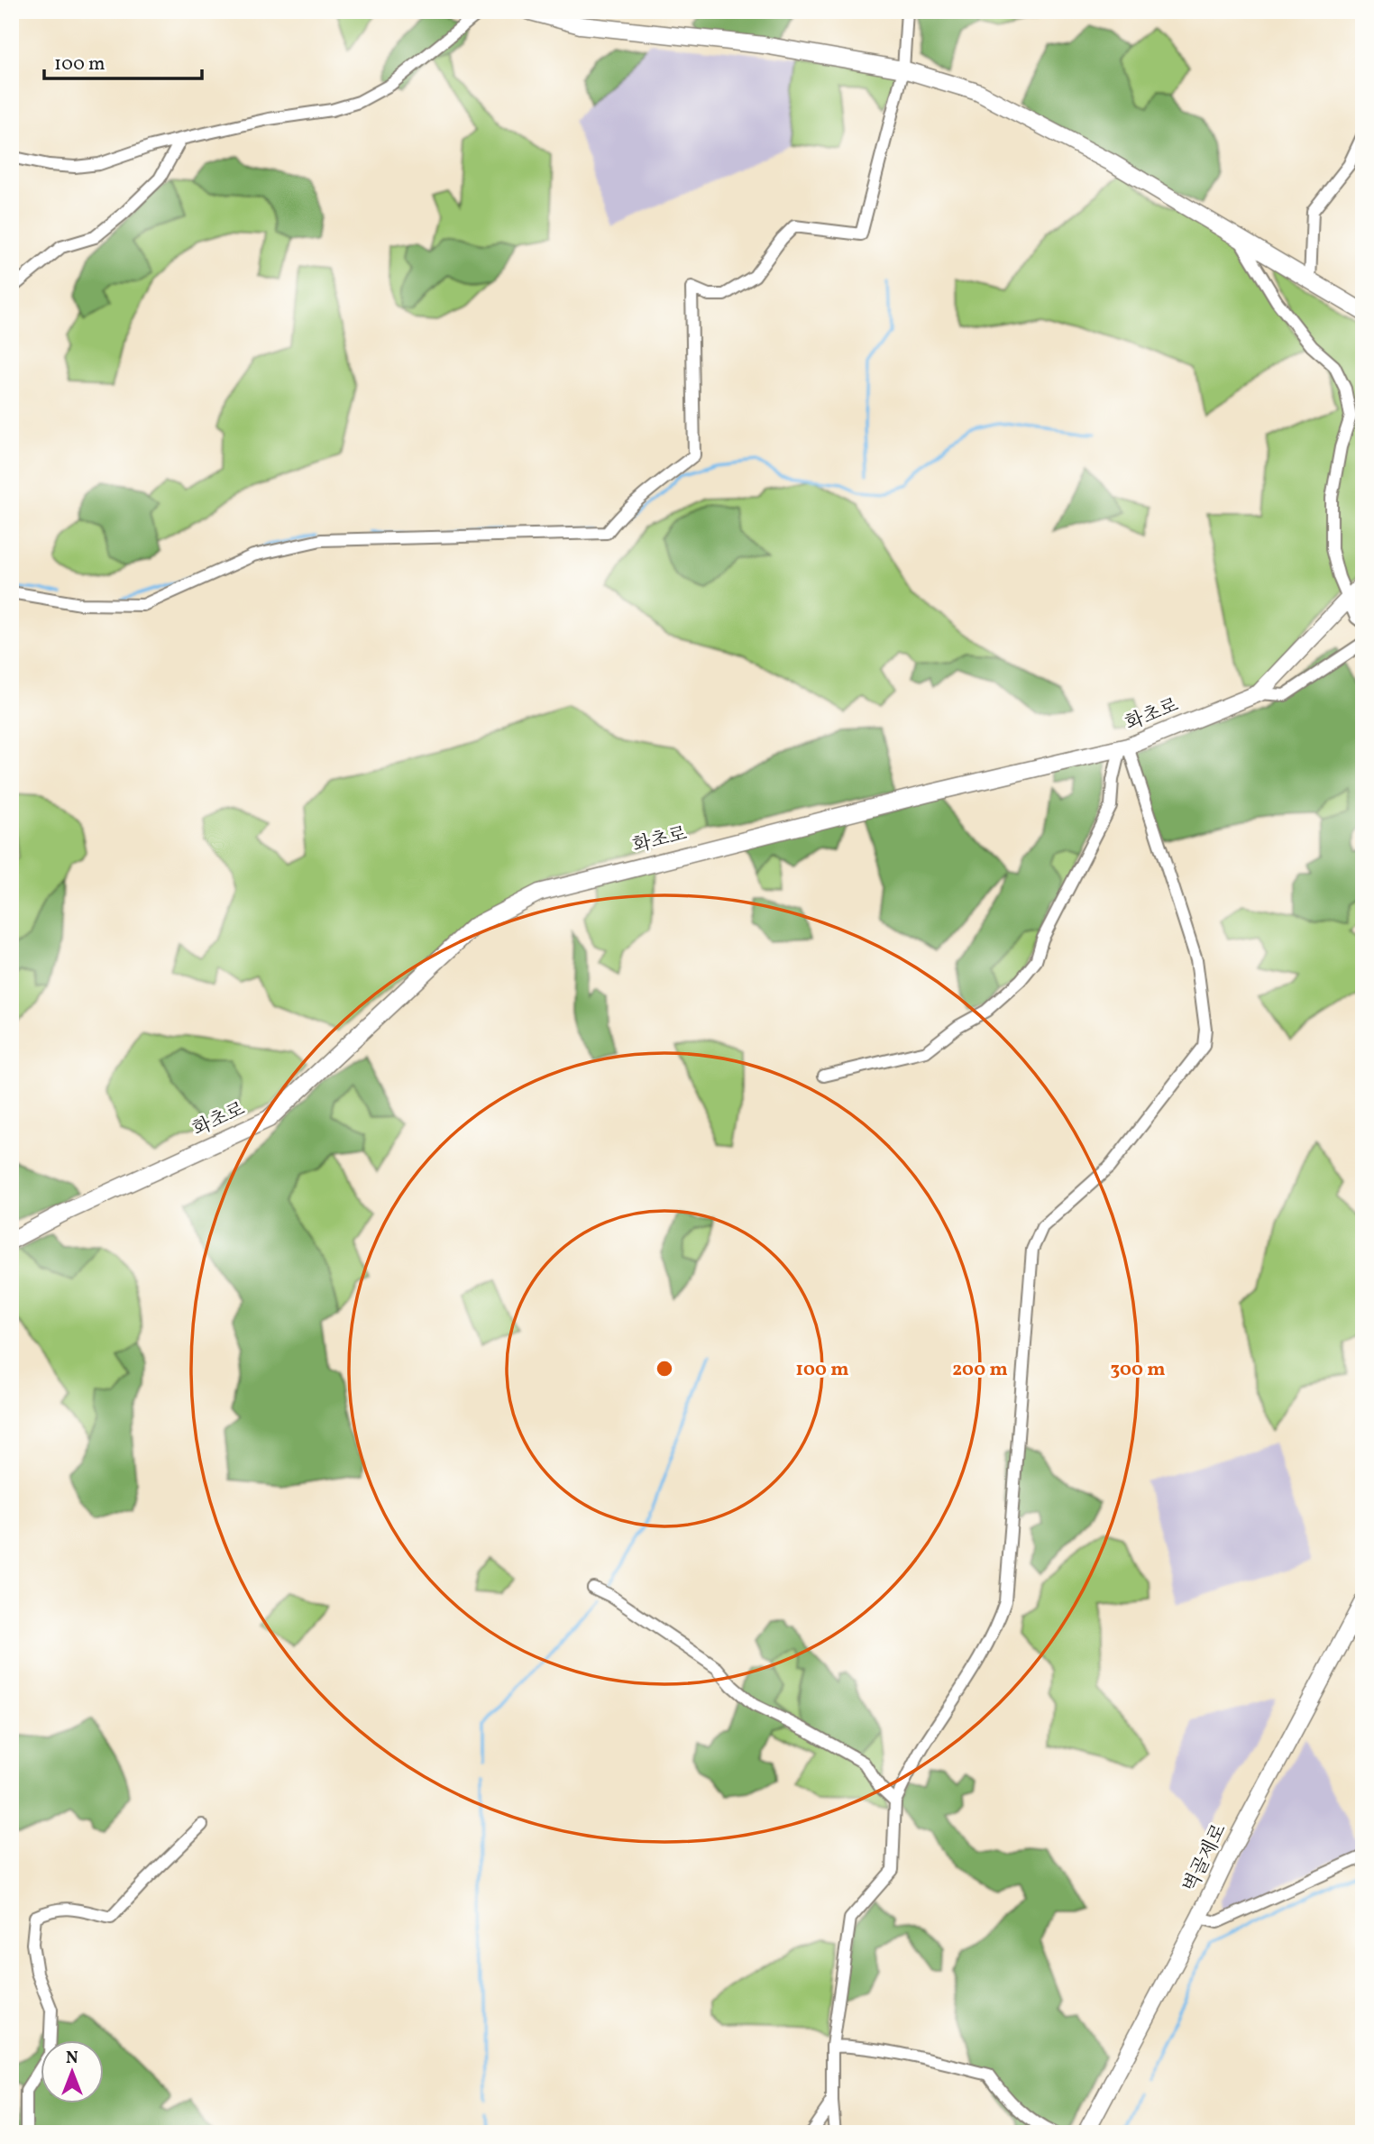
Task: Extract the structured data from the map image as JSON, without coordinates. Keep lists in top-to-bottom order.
{
  "streets": {
    "street": ["화초로", "벽골제로"]
  },
  "scale_bar": "100 m",
  "north": "top",
  "rings": ["100 m", "200 m", "300 m"]
}
